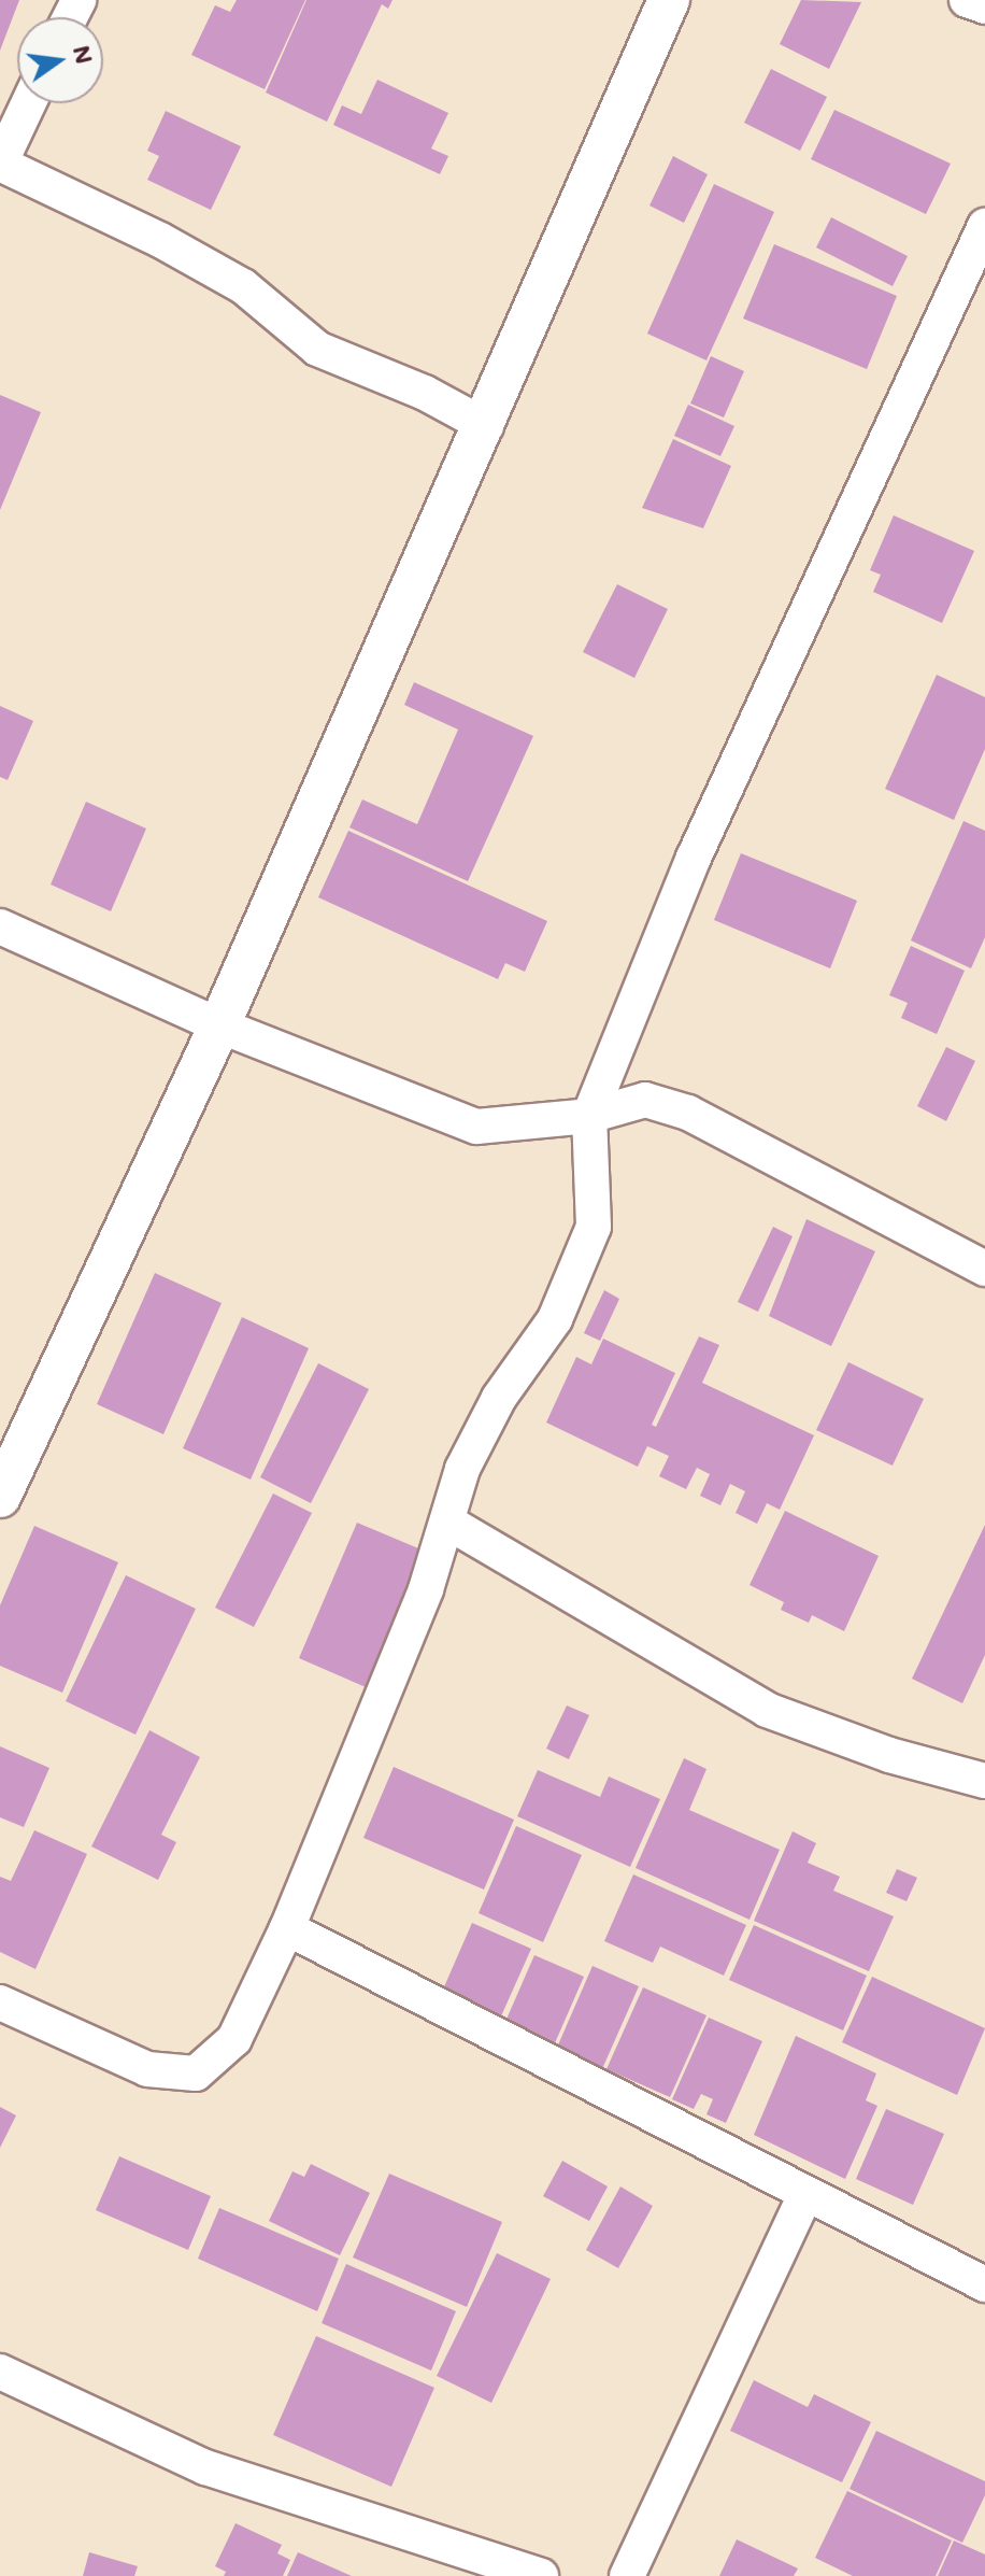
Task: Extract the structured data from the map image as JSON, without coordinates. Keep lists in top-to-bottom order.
{
  "north": "right"
}
